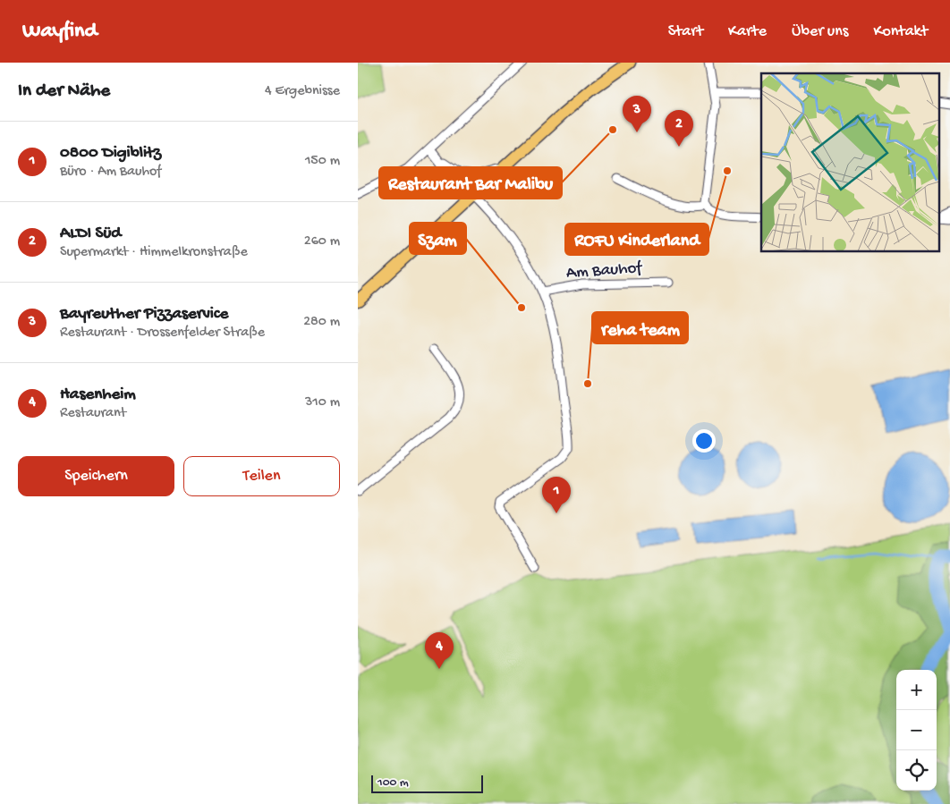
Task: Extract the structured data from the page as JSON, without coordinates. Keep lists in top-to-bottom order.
{
  "streets": {
    "street": ["Am Bauhof"]
  },
  "places": [
    "Restaurant Bar Malibu",
    "ROFU Kinderland",
    "Szam",
    "reha team"
  ],
  "scale_bar": "100 m",
  "page": {
    "header": "Wayfind",
    "nav": [
      "Start",
      "Karte",
      "Über uns",
      "Kontakt"
    ],
    "heading": ["In der Nähe", "4 Ergebnisse"],
    "pins": [
      "3",
      "2",
      "1",
      "4"
    ],
    "list": [
      {
        "mark": "1",
        "name": "0800 Digiblitz",
        "note": "Büro · Am Bauhof",
        "value": "150 m"
      },
      {
        "mark": "2",
        "name": "ALDI Süd",
        "note": "Supermarkt · Himmelkronstraße",
        "value": "260 m"
      },
      {
        "mark": "3",
        "name": "Bayreuther Pizzaservice",
        "note": "Restaurant · Drossenfelder Straße",
        "value": "280 m"
      },
      {
        "mark": "4",
        "name": "Hasenheim",
        "note": "Restaurant",
        "value": "310 m"
      }
    ],
    "buttons": ["Speichern", "Teilen"],
    "map_buttons": ["+", "−"],
    "scale": "100 m"
  }
}
